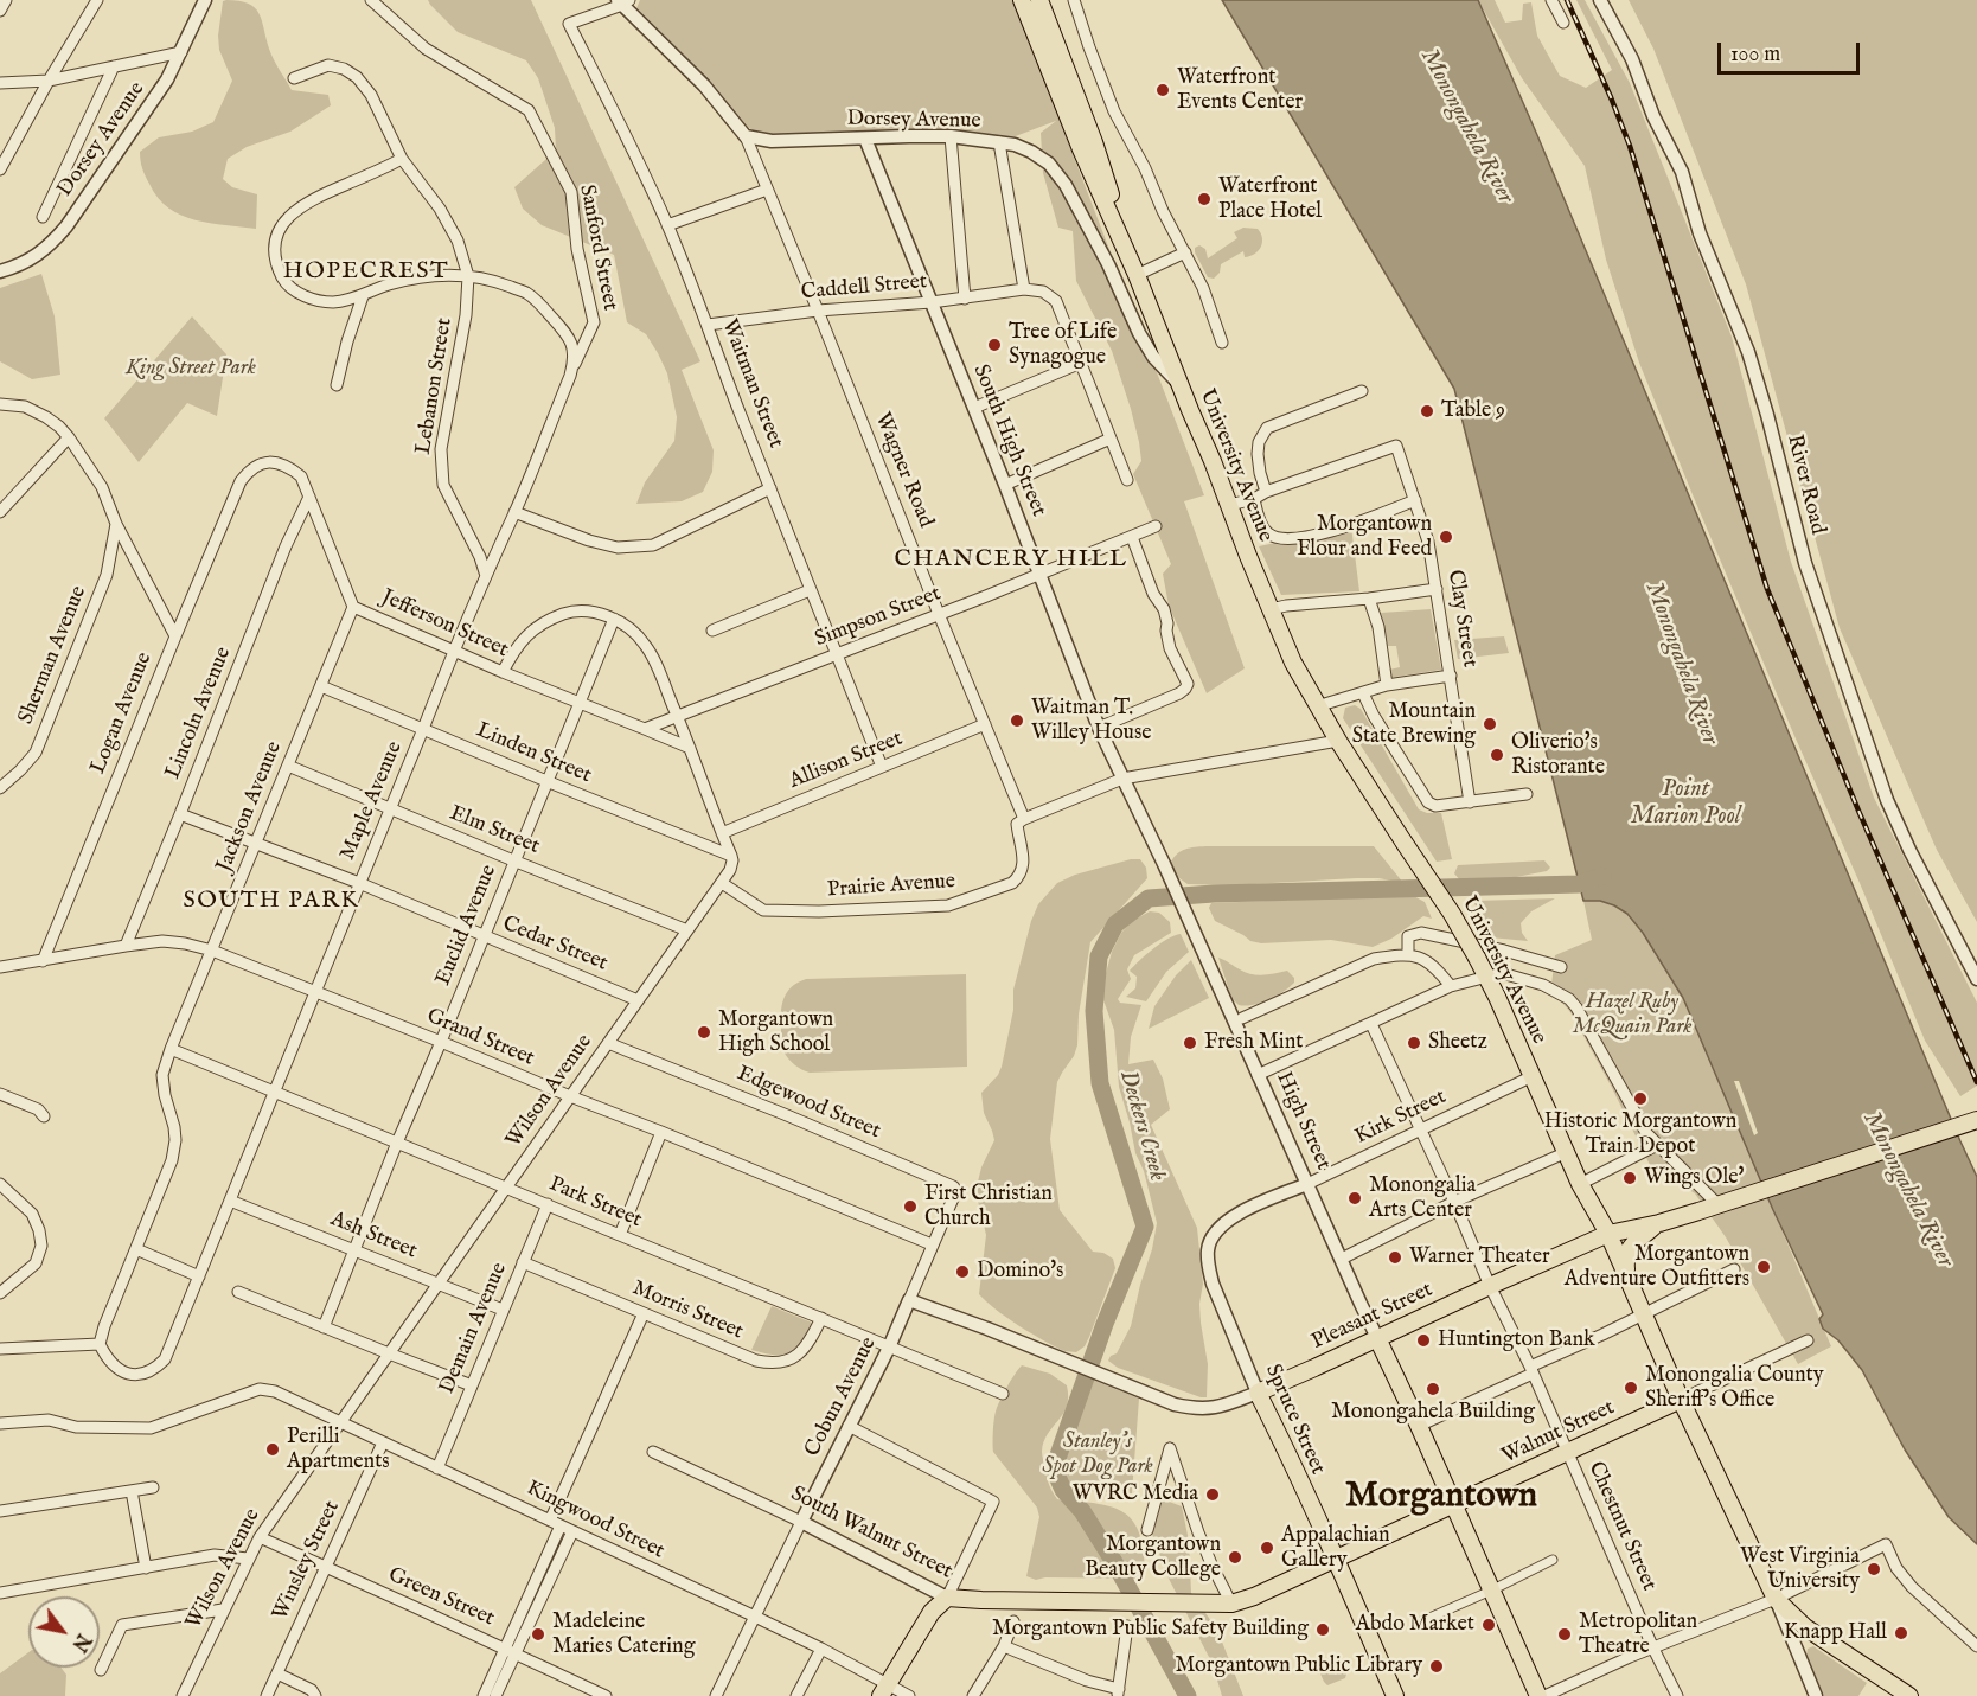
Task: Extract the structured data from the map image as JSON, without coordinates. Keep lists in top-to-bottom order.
{
  "streets": {
    "main road": [
      "University Avenue",
      "High Street",
      "Pleasant Street",
      "Spruce Street",
      "Walnut Street",
      "South Walnut Street"
    ],
    "street": [
      "Dorsey Avenue",
      "Sanford Street",
      "Caddell Street",
      "Waitman Street",
      "Lebanon Street",
      "South High Street",
      "Wagner Road",
      "River Road",
      "Simpson Street",
      "Clay Street",
      "Jefferson Street",
      "Sherman Avenue",
      "Logan Avenue",
      "Lincoln Avenue",
      "Linden Street",
      "Allison Street",
      "Maple Avenue",
      "Jackson Avenue",
      "Elm Street",
      "Prairie Avenue",
      "Euclid Avenue",
      "Cedar Street",
      "Grand Street",
      "Wilson Avenue",
      "Edgewood Street",
      "Kirk Street",
      "Park Street",
      "Ash Street",
      "Morris Street",
      "Demain Avenue",
      "Cobun Avenue",
      "Kingwood Street",
      "Chestnut Street",
      "Winsley Street",
      "Green Street"
    ]
  },
  "crossings": [
    ["Dorsey Avenue", "South High Street"],
    ["Dorsey Avenue", "University Avenue"],
    ["Dorsey Avenue", "Wagner Road"],
    ["Sanford Street", "Maple Avenue"],
    ["Caddell Street", "Waitman Street"],
    ["Caddell Street", "South High Street"],
    ["Caddell Street", "Wagner Road"],
    ["Waitman Street", "Simpson Street"],
    ["Waitman Street", "Allison Street"],
    ["Lebanon Street", "Maple Avenue"],
    ["South High Street", "Simpson Street"],
    ["South High Street", "High Street"],
    ["University Avenue", "Kirk Street"],
    ["University Avenue", "Pleasant Street"],
    ["University Avenue", "Walnut Street"],
    ["Wagner Road", "Simpson Street"],
    ["Wagner Road", "Allison Street"],
    ["Wagner Road", "Prairie Avenue"],
    ["Jefferson Street", "Logan Avenue"],
    ["Jefferson Street", "Lincoln Avenue"],
    ["Jefferson Street", "Maple Avenue"],
    ["Jefferson Street", "Jackson Avenue"],
    ["Jefferson Street", "Euclid Avenue"],
    ["Logan Avenue", "Grand Street"],
    ["Lincoln Avenue", "Cedar Street"],
    ["Lincoln Avenue", "Grand Street"],
    ["Linden Street", "Maple Avenue"],
    ["Linden Street", "Jackson Avenue"],
    ["Linden Street", "Euclid Avenue"],
    ["Linden Street", "Wilson Avenue"],
    ["Maple Avenue", "Jackson Avenue"],
    ["Maple Avenue", "Elm Street"],
    ["Maple Avenue", "Cedar Street"],
    ["Maple Avenue", "Grand Street"],
    ["Maple Avenue", "Park Street"],
    ["Maple Avenue", "Ash Street"],
    ["Jackson Avenue", "Elm Street"],
    ["Jackson Avenue", "Cedar Street"],
    ["Jackson Avenue", "Grand Street"],
    ["Jackson Avenue", "Park Street"],
    ["Elm Street", "Euclid Avenue"],
    ["Elm Street", "Wilson Avenue"],
    ["Prairie Avenue", "Wilson Avenue"],
    ["Euclid Avenue", "Cedar Street"],
    ["Euclid Avenue", "Grand Street"],
    ["Euclid Avenue", "Park Street"],
    ["Euclid Avenue", "Ash Street"],
    ["Cedar Street", "Wilson Avenue"],
    ["Grand Street", "Wilson Avenue"],
    ["Grand Street", "Cobun Avenue"],
    ["Wilson Avenue", "Edgewood Street"],
    ["Wilson Avenue", "Park Street"],
    ["Wilson Avenue", "Ash Street"],
    ["Wilson Avenue", "Kingwood Street"],
    ["Wilson Avenue", "Green Street"],
    ["Edgewood Street", "Cobun Avenue"],
    ["Kirk Street", "High Street"],
    ["Kirk Street", "Spruce Street"],
    ["Kirk Street", "Chestnut Street"],
    ["High Street", "Pleasant Street"],
    ["High Street", "Walnut Street"],
    ["Park Street", "Morris Street"],
    ["Park Street", "Demain Avenue"],
    ["Park Street", "Cobun Avenue"],
    ["Ash Street", "Demain Avenue"],
    ["Morris Street", "Demain Avenue"],
    ["Pleasant Street", "Cobun Avenue"],
    ["Pleasant Street", "Spruce Street"],
    ["Pleasant Street", "Chestnut Street"],
    ["Demain Avenue", "Kingwood Street"],
    ["Cobun Avenue", "Kingwood Street"],
    ["Cobun Avenue", "South Walnut Street"],
    ["Spruce Street", "Walnut Street"],
    ["Walnut Street", "Chestnut Street"],
    ["Walnut Street", "South Walnut Street"],
    ["Kingwood Street", "Winsley Street"],
    ["Winsley Street", "Green Street"]
  ],
  "districts": [
    "HOPECREST",
    "CHANCERY HILL",
    "SOUTH PARK",
    "Morgantown"
  ],
  "water": ["Monongahela River", "Point Marion Pool", "Deckers Creek"],
  "parks": ["King Street Park", "Hazel Ruby McQuain Park", "Stanley's Spot Dog Park"],
  "places": [
    "Waterfront Events Center",
    "Waterfront Place Hotel",
    "Tree of Life Synagogue",
    "Table 9",
    "Morgantown Flour and Feed",
    "Waitman T. Willey House",
    "Mountain State Brewing",
    "Oliverio's Ristorante",
    "Morgantown High School",
    "Fresh Mint",
    "Sheetz",
    "Historic Morgantown Train Depot",
    "Wings Ole'",
    "Monongalia Arts Center",
    "First Christian Church",
    "Warner Theater",
    "Morgantown Adventure Outfitters",
    "Domino's",
    "Huntington Bank",
    "Monongalia County Sheriff's Office",
    "Monongahela Building",
    "Perilli Apartments",
    "WVRC Media",
    "Appalachian Gallery",
    "Morgantown Beauty College",
    "West Virginia University",
    "Abdo Market",
    "Morgantown Public Safety Building",
    "Knapp Hall",
    "Madeleine Maries Catering",
    "Metropolitan Theatre",
    "Morgantown Public Library"
  ],
  "scale_bar": "100 m",
  "north": "bottom right"
}
